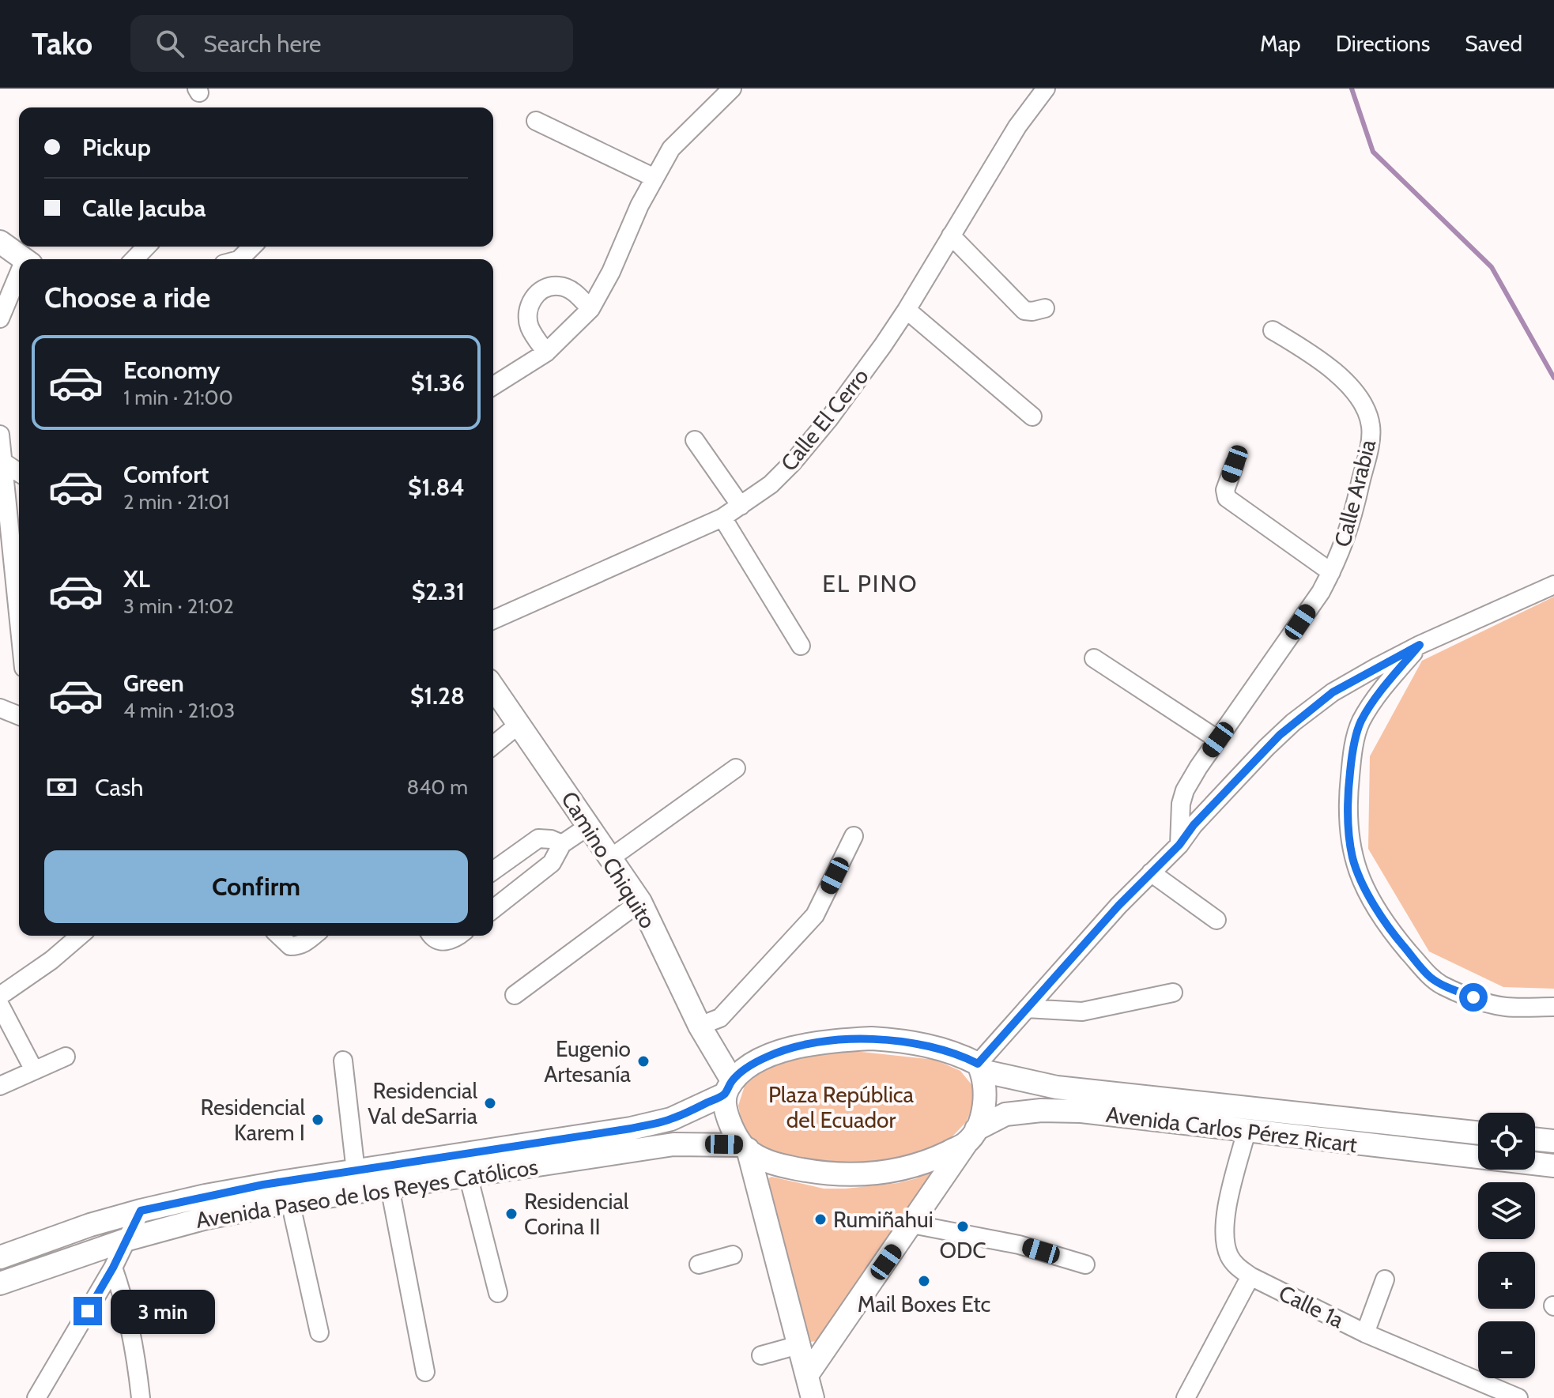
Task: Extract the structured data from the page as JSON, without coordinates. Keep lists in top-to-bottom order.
{
  "streets": {
    "main road": ["Camino Chiquito", "Avenida Carlos Pérez Ricart", "Avenida Paseo de los Reyes Católicos"],
    "street": ["Calle El Cerro", "Calle Arabia", "Calle 1a"]
  },
  "crossings": [
    ["Camino Chiquito", "Avenida Paseo de los Reyes Católicos"],
    ["Avenida Carlos Pérez Ricart", "Calle 1a"]
  ],
  "districts": ["EL PINO"],
  "parks": ["Plaza República del Ecuador"],
  "places": [
    "Eugenio Artesanía",
    "Residencial Val deSarria",
    "Residencial Karem I",
    "Residencial Corina II",
    "Rumiñahui",
    "ODC",
    "Mail Boxes Etc"
  ],
  "page": {
    "header": "Tako",
    "search": "Search here",
    "nav": ["Map", "Directions", "Saved"],
    "banner": ["Pickup", "Calle Jacuba"],
    "heading": "Choose a ride",
    "list": [
      {
        "name": "Economy",
        "note": "1 min · 21:00",
        "value": "$1.36"
      },
      {
        "name": "Comfort",
        "note": "2 min · 21:01",
        "value": "$1.84"
      },
      {
        "name": "XL",
        "note": "3 min · 21:02",
        "value": "$2.31"
      },
      {
        "name": "Green",
        "note": "4 min · 21:03",
        "value": "$1.28"
      }
    ],
    "pay": ["Cash", "840 m"],
    "buttons": "Confirm",
    "map_buttons": ["+", "−"],
    "bubble": "3 min"
  }
}
